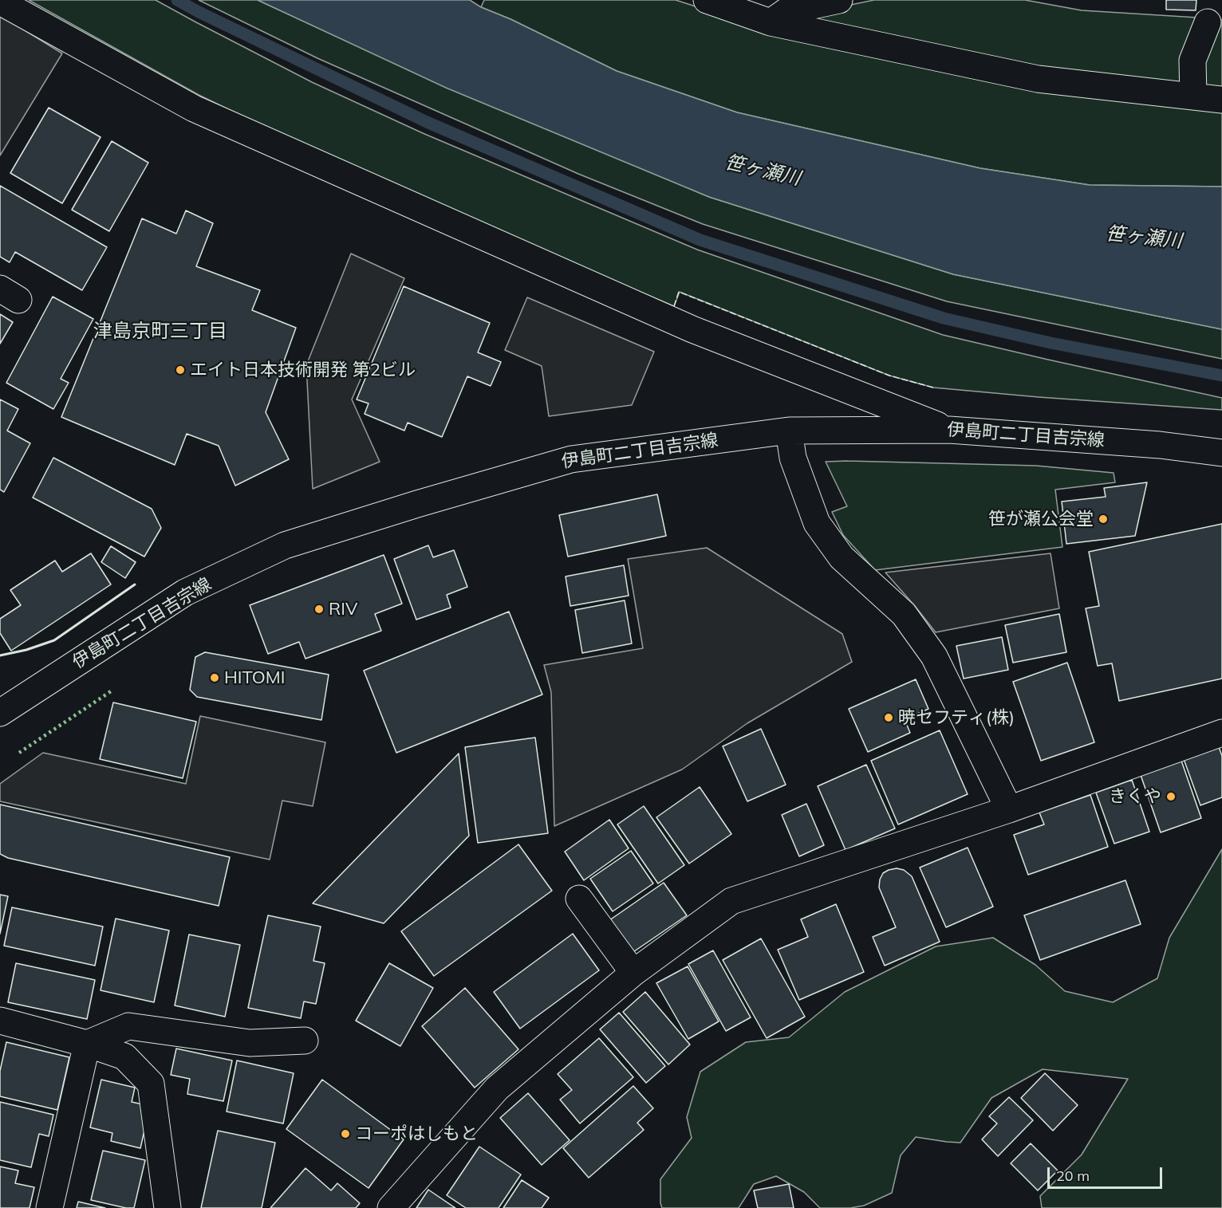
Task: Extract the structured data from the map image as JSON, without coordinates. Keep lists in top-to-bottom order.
{
  "streets": {
    "street": ["伊島町二丁目吉宗線"]
  },
  "districts": ["津島京町三丁目"],
  "water": ["笹ヶ瀬川"],
  "places": [
    "エイト日本技術開発 第2ビル",
    "笹が瀬公会堂",
    "RIV",
    "HITOMI",
    "暁セフティ(株)",
    "きくや",
    "コーポはしもと"
  ],
  "scale_bar": "20 m"
}
